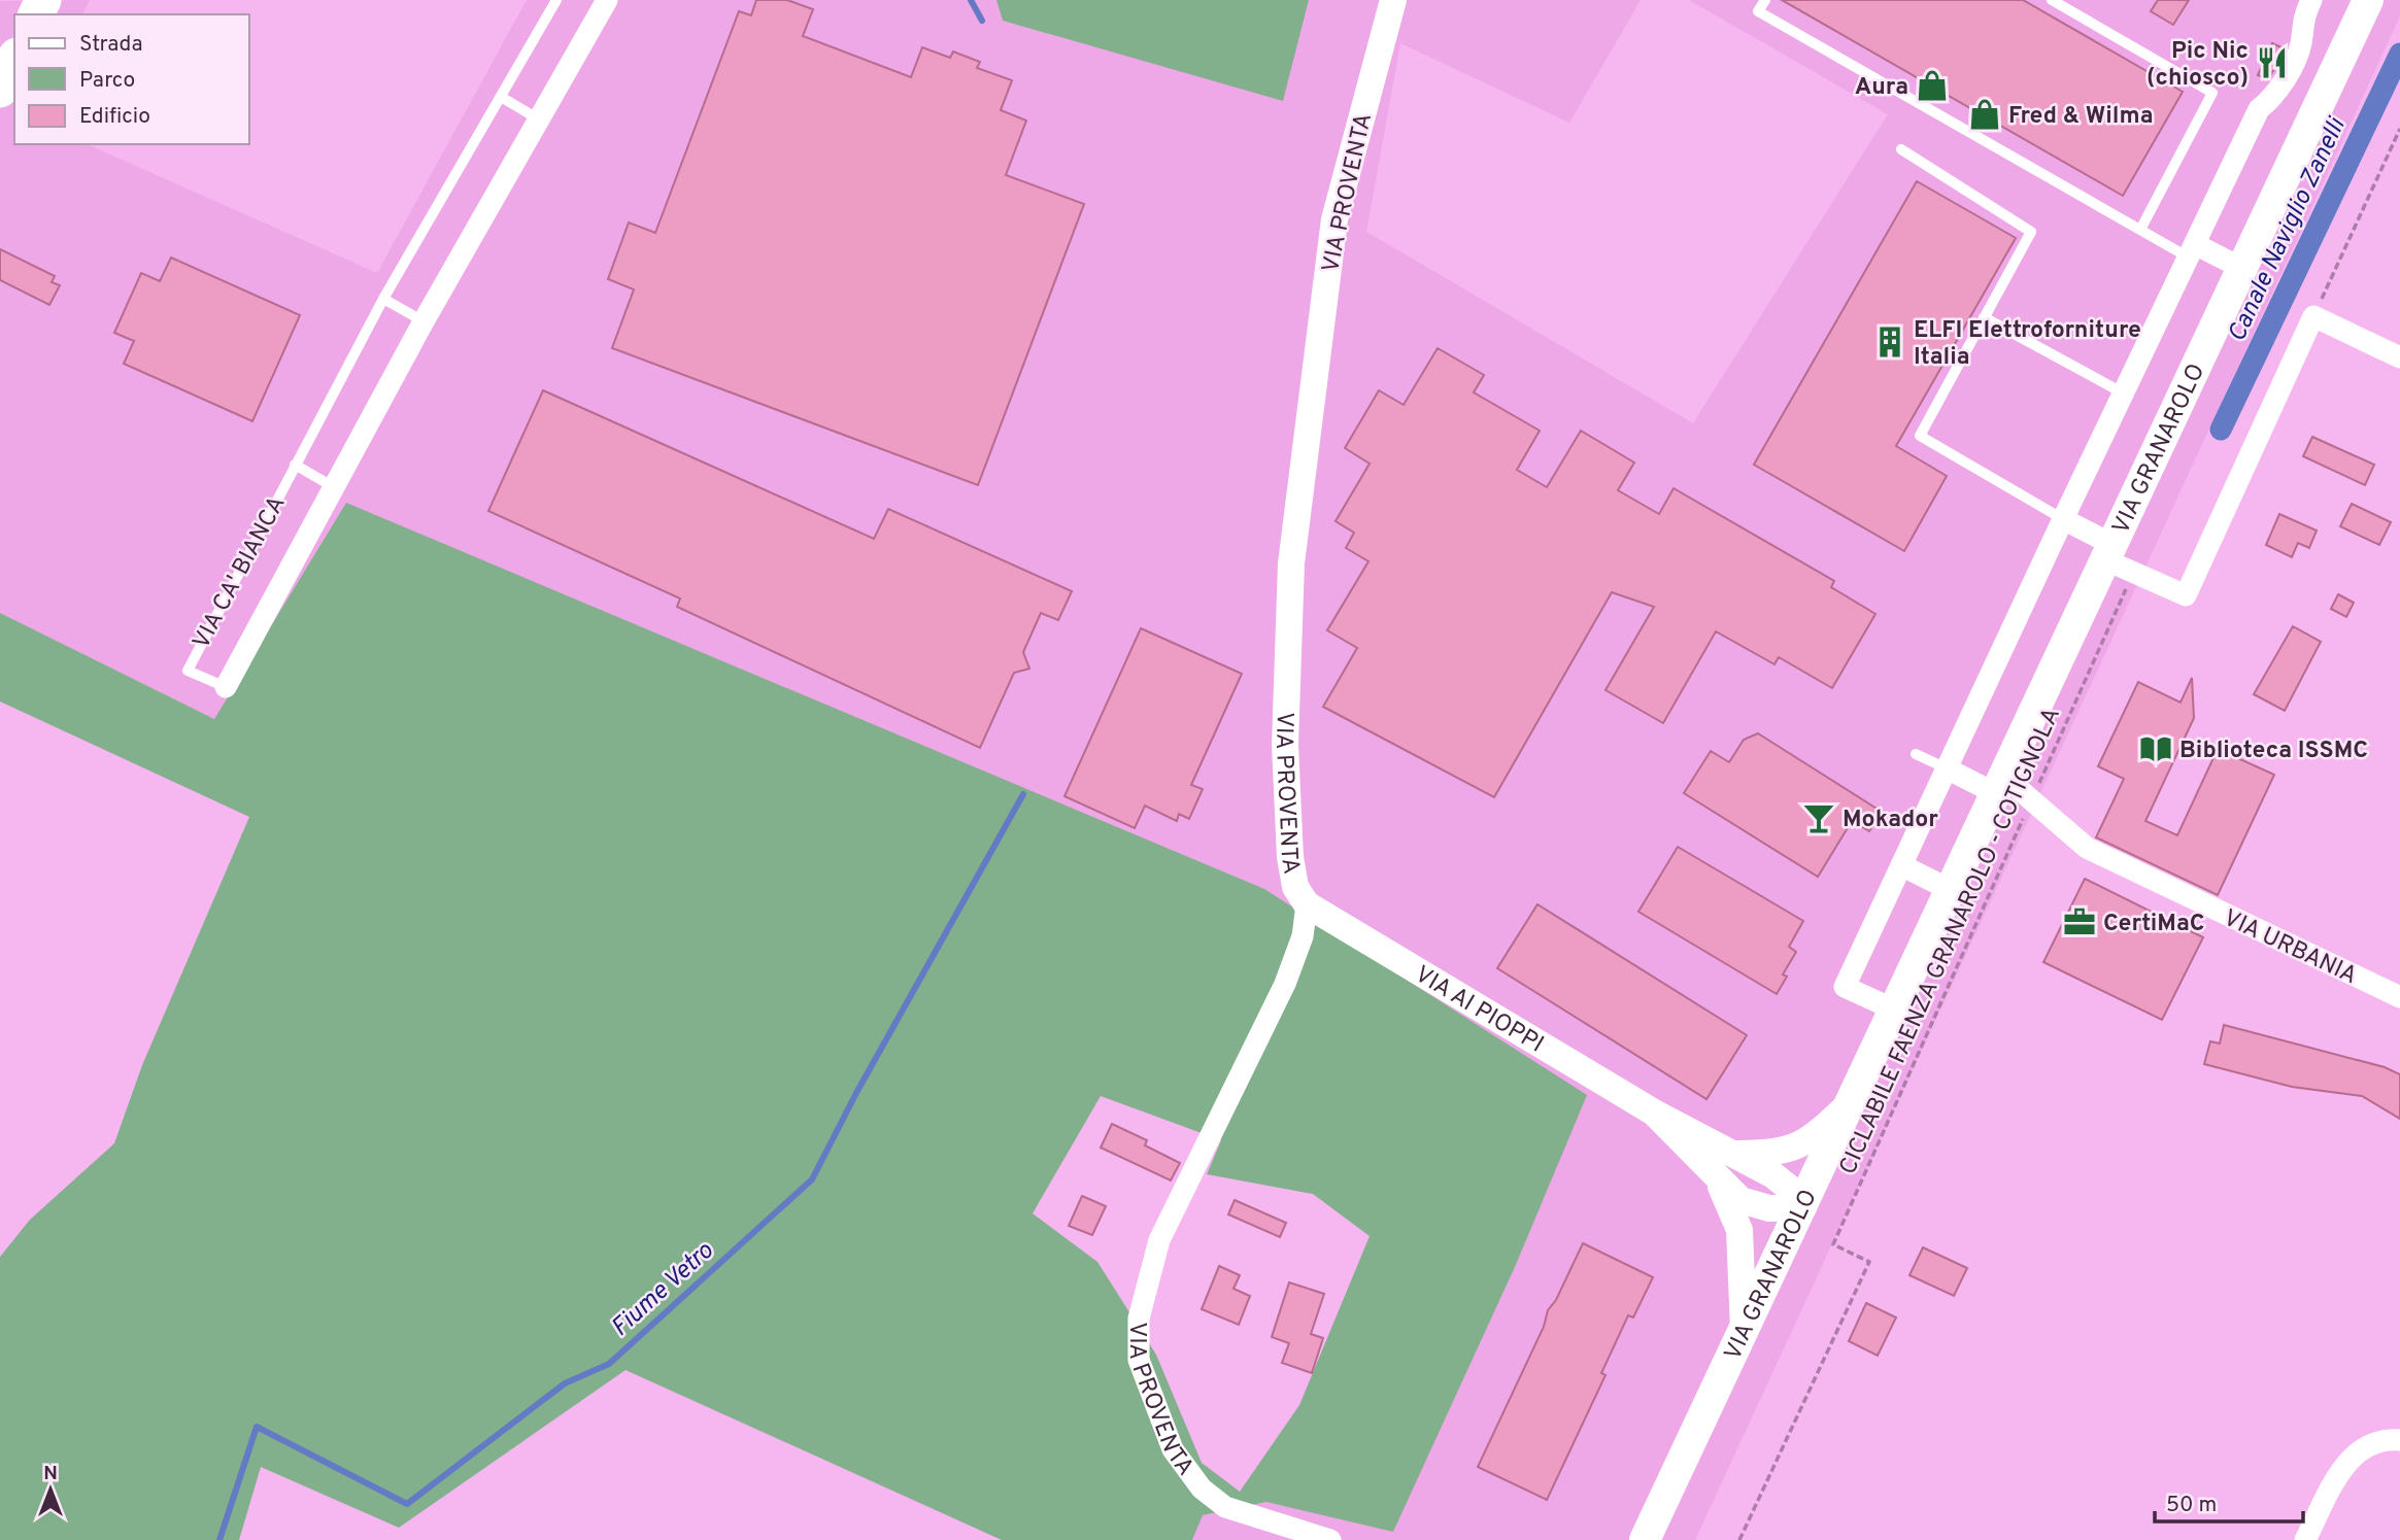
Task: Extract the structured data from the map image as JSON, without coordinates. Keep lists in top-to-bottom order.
{
  "streets": {
    "main road": ["VIA GRANAROLO"],
    "street": [
      "VIA PROVENTA",
      "VIA CA' BIANCA",
      "VIA URBANIA",
      "VIA AI PIOPPI"
    ],
    "path": ["CICLABILE FAENZA GRANAROLO - COTIGNOLA"]
  },
  "crossings": [
    ["VIA PROVENTA", "VIA AI PIOPPI"],
    ["VIA GRANAROLO", "CICLABILE FAENZA GRANAROLO - COTIGNOLA"],
    ["VIA GRANAROLO", "VIA URBANIA"],
    ["VIA GRANAROLO", "VIA AI PIOPPI"],
    ["CICLABILE FAENZA GRANAROLO - COTIGNOLA", "VIA URBANIA"]
  ],
  "water": ["Canale Naviglio Zanelli", "Fiume Vetro"],
  "places": {
    "restaurant": ["Pic Nic (chiosco)"],
    "shop": ["Aura", "Fred & Wilma"],
    "building": ["ELFI Elettroforniture Italia"],
    "library": ["Biblioteca ISSMC"],
    "bar": ["Mokador"],
    "office": ["CertiMaC"]
  },
  "legend": ["Strada", "Parco", "Edificio"],
  "scale_bar": "50 m",
  "north": "top"
}
